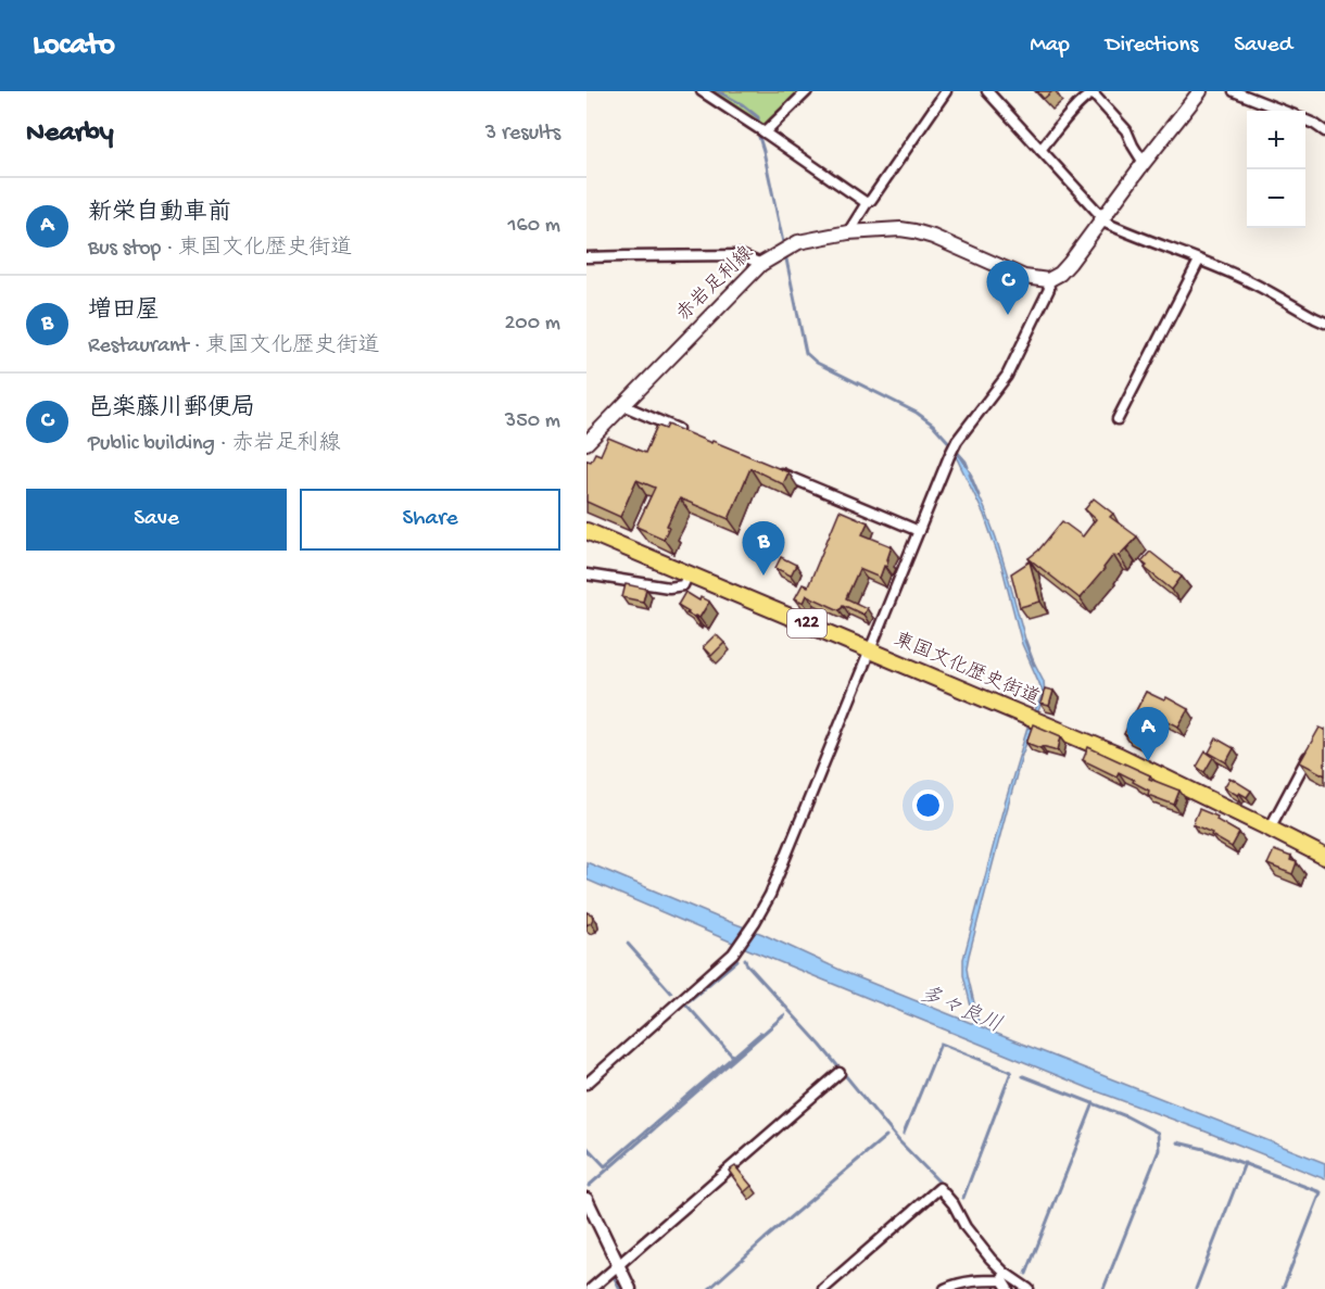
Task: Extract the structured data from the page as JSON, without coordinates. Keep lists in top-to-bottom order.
{
  "streets": {
    "highway": ["122", "東国文化歴史街道"],
    "main road": ["赤岩足利線"]
  },
  "water": ["多々良川"],
  "page": {
    "header": "Locato",
    "nav": ["Map", "Directions", "Saved"],
    "heading": ["Nearby", "3 results"],
    "map_buttons": ["+", "−"],
    "list": [
      {
        "mark": "A",
        "name": "新栄自動車前",
        "note": "Bus stop · 東国文化歴史街道",
        "value": "160 m"
      },
      {
        "mark": "B",
        "name": "増田屋",
        "note": "Restaurant · 東国文化歴史街道",
        "value": "200 m"
      },
      {
        "mark": "C",
        "name": "邑楽藤川郵便局",
        "note": "Public building · 赤岩足利線",
        "value": "350 m"
      }
    ],
    "pins": ["C", "B", "A"],
    "buttons": ["Save", "Share"]
  }
}
